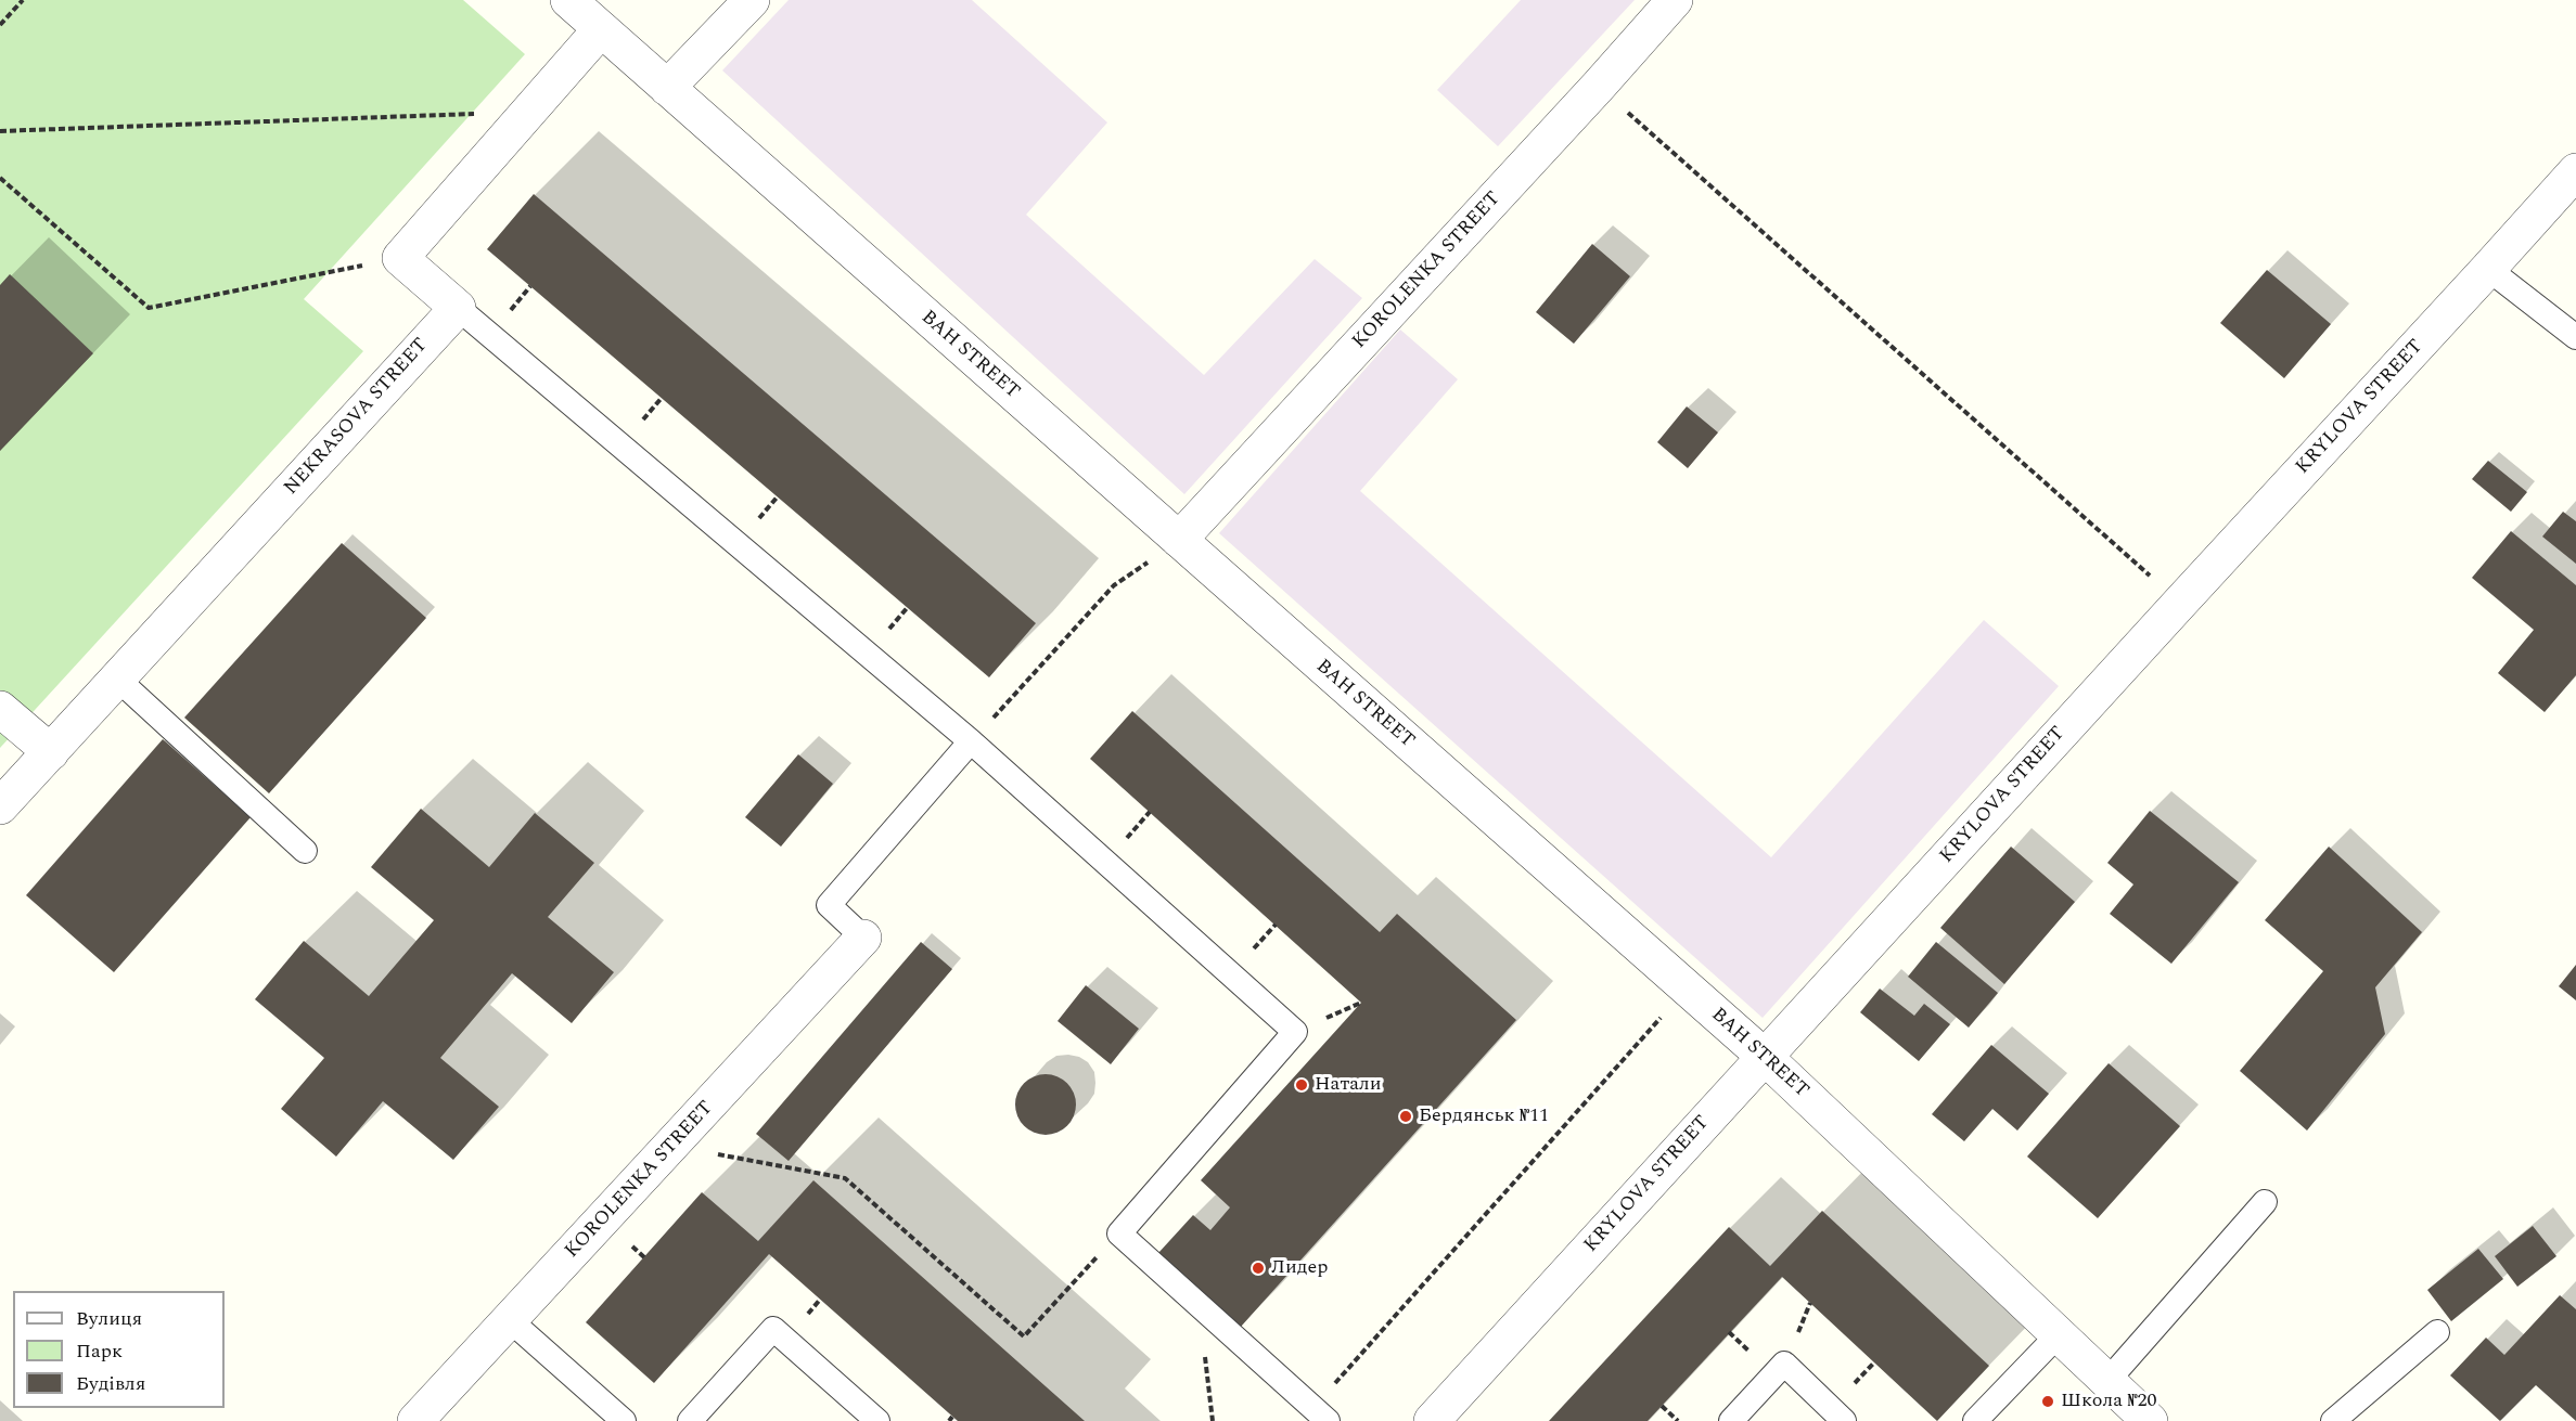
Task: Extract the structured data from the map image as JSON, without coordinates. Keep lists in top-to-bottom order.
{
  "streets": {
    "street": [
      "KOROLENKA STREET",
      "BAH STREET",
      "KRYLOVA STREET",
      "NEKRASOVA STREET"
    ]
  },
  "crossings": [
    ["KOROLENKA STREET", "BAH STREET"],
    ["BAH STREET", "KRYLOVA STREET"]
  ],
  "places": [
    "Натали",
    "Бердянськ №11",
    "Лидер",
    "Школа №20"
  ],
  "legend": ["Вулиця", "Парк", "Будівля"]
}
